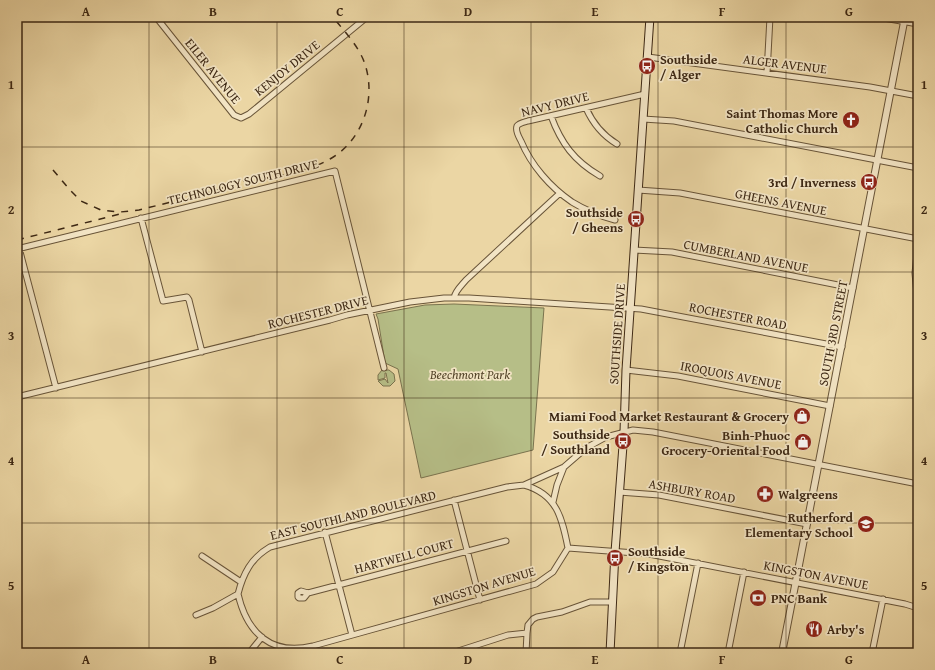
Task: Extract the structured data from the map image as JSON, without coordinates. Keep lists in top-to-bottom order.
{
  "streets": {
    "main road": ["SOUTHSIDE DRIVE"],
    "street": [
      "ALGER AVENUE",
      "KENJOY DRIVE",
      "EILER AVENUE",
      "NAVY DRIVE",
      "TECHNOLOGY SOUTH DRIVE",
      "GHEENS AVENUE",
      "CUMBERLAND AVENUE",
      "ROCHESTER DRIVE",
      "ROCHESTER ROAD",
      "SOUTH 3RD STREET",
      "IROQUOIS AVENUE",
      "ASHBURY ROAD",
      "EAST SOUTHLAND BOULEVARD",
      "HARTWELL COURT",
      "KINGSTON AVENUE"
    ]
  },
  "crossings": [
    ["ALGER AVENUE", "SOUTH 3RD STREET"],
    ["ALGER AVENUE", "SOUTHSIDE DRIVE"],
    ["KENJOY DRIVE", "EILER AVENUE"],
    ["NAVY DRIVE", "SOUTHSIDE DRIVE"],
    ["TECHNOLOGY SOUTH DRIVE", "ROCHESTER DRIVE"],
    ["GHEENS AVENUE", "SOUTH 3RD STREET"],
    ["GHEENS AVENUE", "SOUTHSIDE DRIVE"],
    ["CUMBERLAND AVENUE", "SOUTH 3RD STREET"],
    ["CUMBERLAND AVENUE", "SOUTHSIDE DRIVE"],
    ["ROCHESTER DRIVE", "ROCHESTER ROAD"],
    ["ROCHESTER DRIVE", "SOUTHSIDE DRIVE"],
    ["ROCHESTER ROAD", "SOUTH 3RD STREET"],
    ["ROCHESTER ROAD", "SOUTHSIDE DRIVE"],
    ["SOUTH 3RD STREET", "IROQUOIS AVENUE"],
    ["SOUTH 3RD STREET", "ASHBURY ROAD"],
    ["SOUTH 3RD STREET", "KINGSTON AVENUE"],
    ["SOUTHSIDE DRIVE", "IROQUOIS AVENUE"],
    ["SOUTHSIDE DRIVE", "ASHBURY ROAD"],
    ["SOUTHSIDE DRIVE", "KINGSTON AVENUE"],
    ["EAST SOUTHLAND BOULEVARD", "HARTWELL COURT"],
    ["EAST SOUTHLAND BOULEVARD", "KINGSTON AVENUE"],
    ["HARTWELL COURT", "KINGSTON AVENUE"]
  ],
  "parks": ["Beechmont Park"],
  "places": {
    "bus stop": [
      "Southside / Alger",
      "3rd / Inverness",
      "Southside / Gheens",
      "Southside / Southland",
      "Southside / Kingston"
    ],
    "church": ["Saint Thomas More Catholic Church"],
    "shop": ["Miami Food Market Restaurant & Grocery", "Binh-Phuoc Grocery-Oriental Food"],
    "pharmacy": ["Walgreens"],
    "school or university": ["Rutherford Elementary School"],
    "bank": ["PNC Bank"],
    "restaurant": ["Arby's"]
  },
  "grid": {
    "columns": [
      "A",
      "B",
      "C",
      "D",
      "E",
      "F",
      "G"
    ],
    "rows": [
      "1",
      "2",
      "3",
      "4",
      "5"
    ]
  }
}
